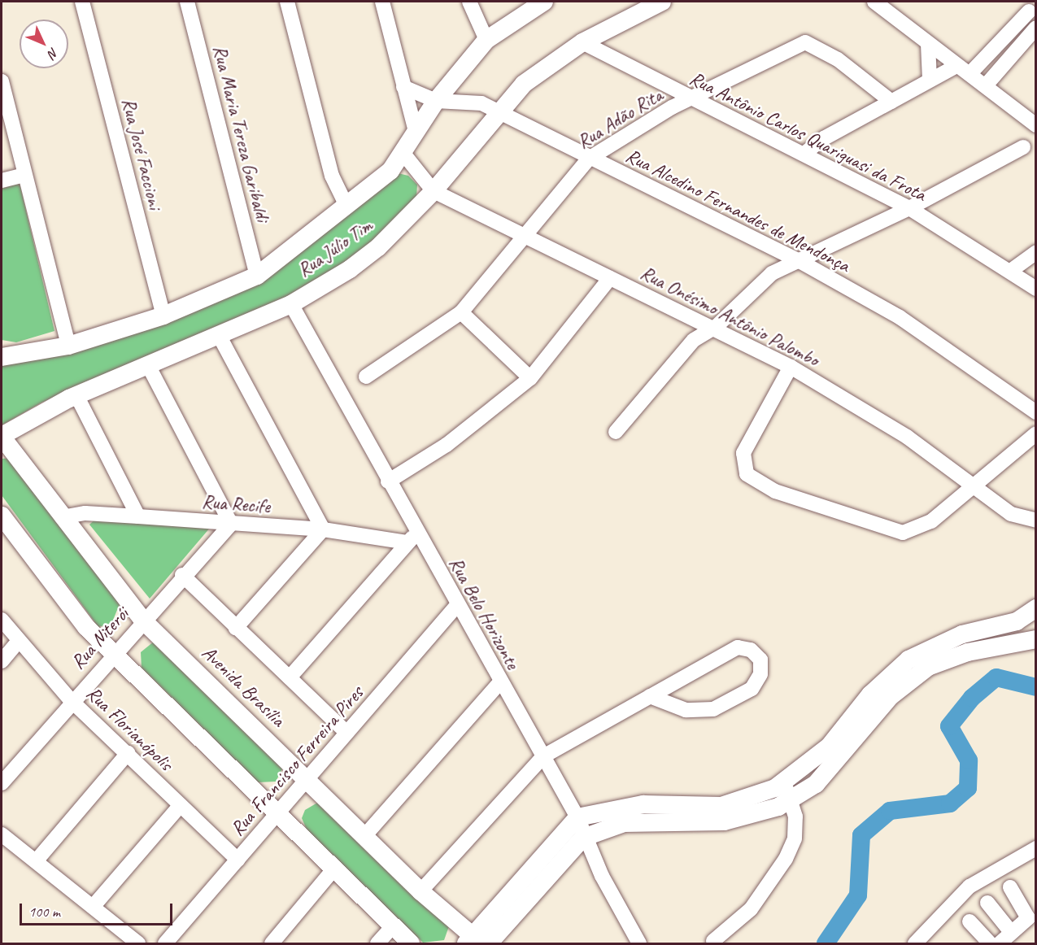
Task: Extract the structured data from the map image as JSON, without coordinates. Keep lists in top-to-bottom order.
{
  "streets": {
    "main road": ["Rua Júlio Tim", "Avenida Brasília"],
    "street": [
      "Rua Adão Rita",
      "Rua Maria Tereza Garibaldi",
      "Rua Antônio Carlos Quariguasi da Frota",
      "Rua José Faccioni",
      "Rua Alcedino Fernandes de Mendonça",
      "Rua Onésimo Antônio Palombo",
      "Rua Recife",
      "Rua Belo Horizonte",
      "Rua Niterói",
      "Rua Florianópolis",
      "Rua Francisco Ferreira Pires"
    ]
  },
  "crossings": [
    ["Rua Adão Rita", "Rua Antônio Carlos Quariguasi da Frota"],
    ["Rua Adão Rita", "Rua Alcedino Fernandes de Mendonça"],
    ["Rua Adão Rita", "Rua Onésimo Antônio Palombo"],
    ["Rua Antônio Carlos Quariguasi da Frota", "Rua Júlio Tim"],
    ["Rua Alcedino Fernandes de Mendonça", "Rua Júlio Tim"],
    ["Rua Júlio Tim", "Rua Onésimo Antônio Palombo"],
    ["Rua Júlio Tim", "Rua Belo Horizonte"],
    ["Rua Júlio Tim", "Avenida Brasília"],
    ["Rua Recife", "Rua Belo Horizonte"],
    ["Rua Recife", "Rua Niterói"],
    ["Rua Recife", "Avenida Brasília"],
    ["Rua Belo Horizonte", "Rua Francisco Ferreira Pires"],
    ["Rua Niterói", "Avenida Brasília"],
    ["Rua Niterói", "Rua Florianópolis"],
    ["Avenida Brasília", "Rua Francisco Ferreira Pires"],
    ["Rua Florianópolis", "Rua Francisco Ferreira Pires"]
  ],
  "scale_bar": "100 m",
  "north": "bottom right"
}
